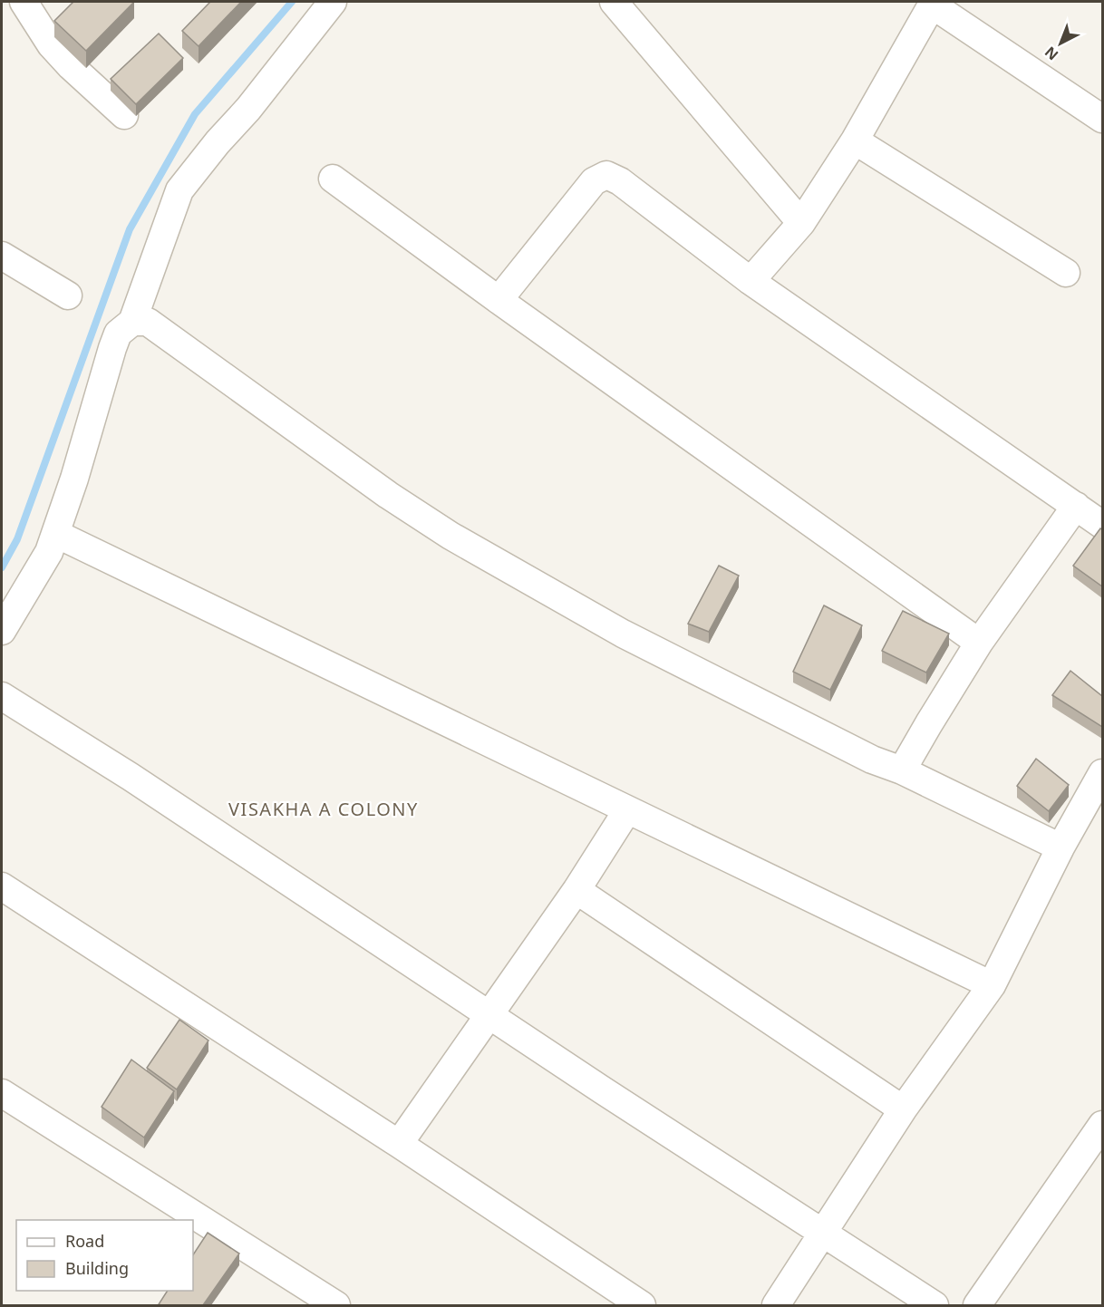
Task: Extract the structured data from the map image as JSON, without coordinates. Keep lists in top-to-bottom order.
{
  "districts": ["VISAKHA A COLONY"],
  "legend": ["Road", "Building"],
  "north": "bottom left"
}
